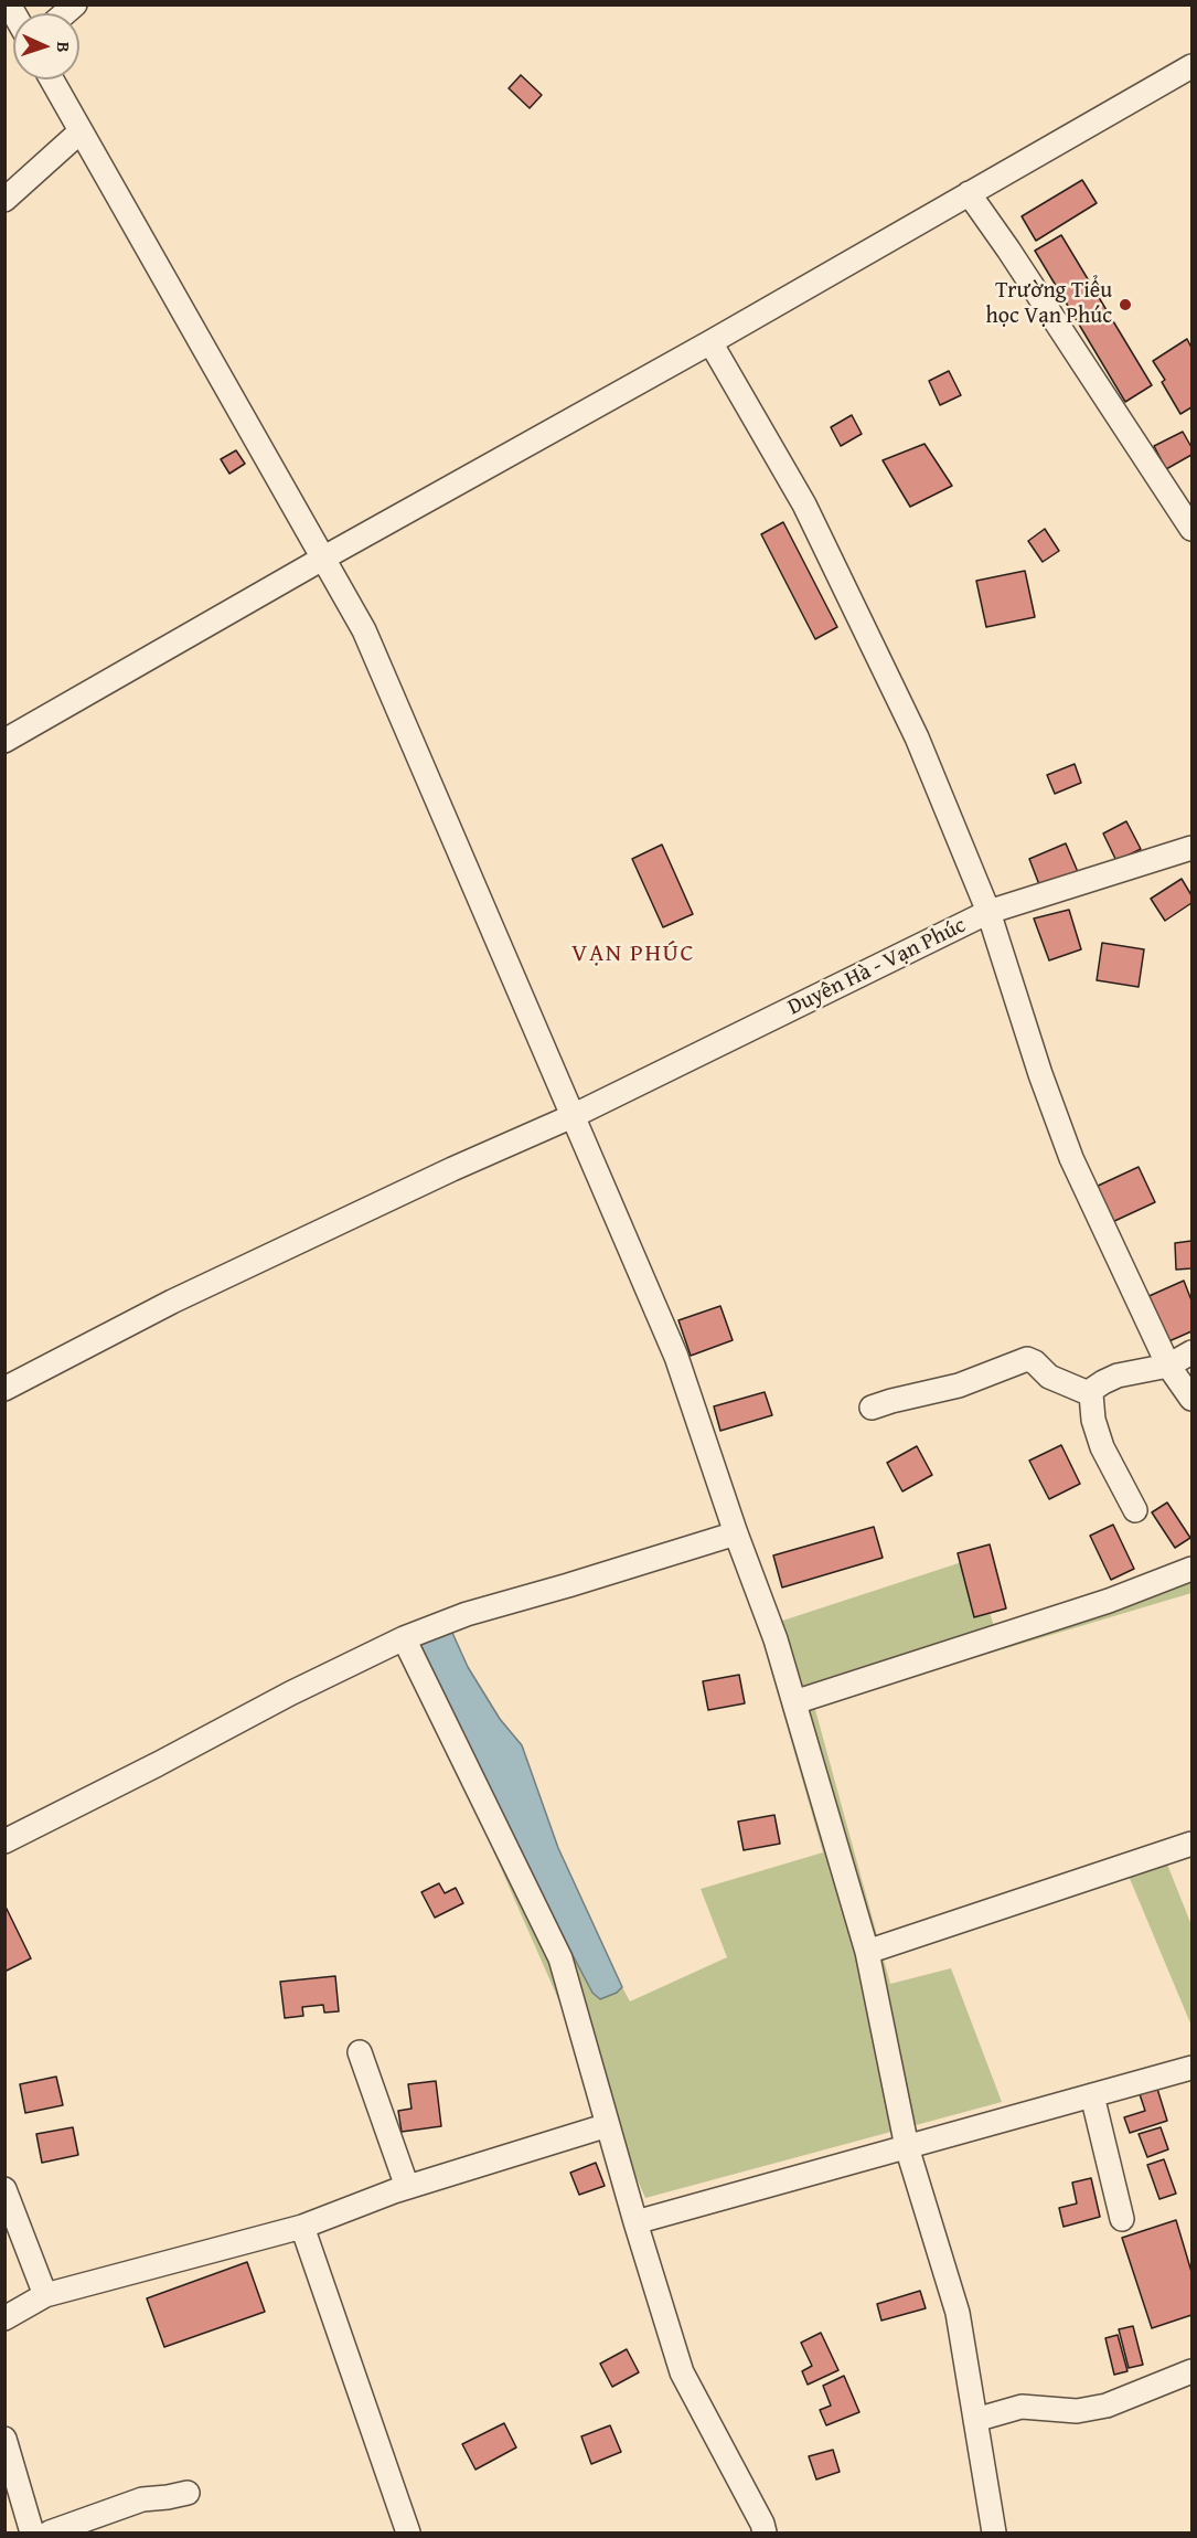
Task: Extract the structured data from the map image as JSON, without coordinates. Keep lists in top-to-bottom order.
{
  "streets": {
    "street": ["Duyên Hà - Vạn Phúc"]
  },
  "districts": ["VẠN PHÚC"],
  "places": ["Trường Tiểu học Vạn Phúc"],
  "north": "right"
}
